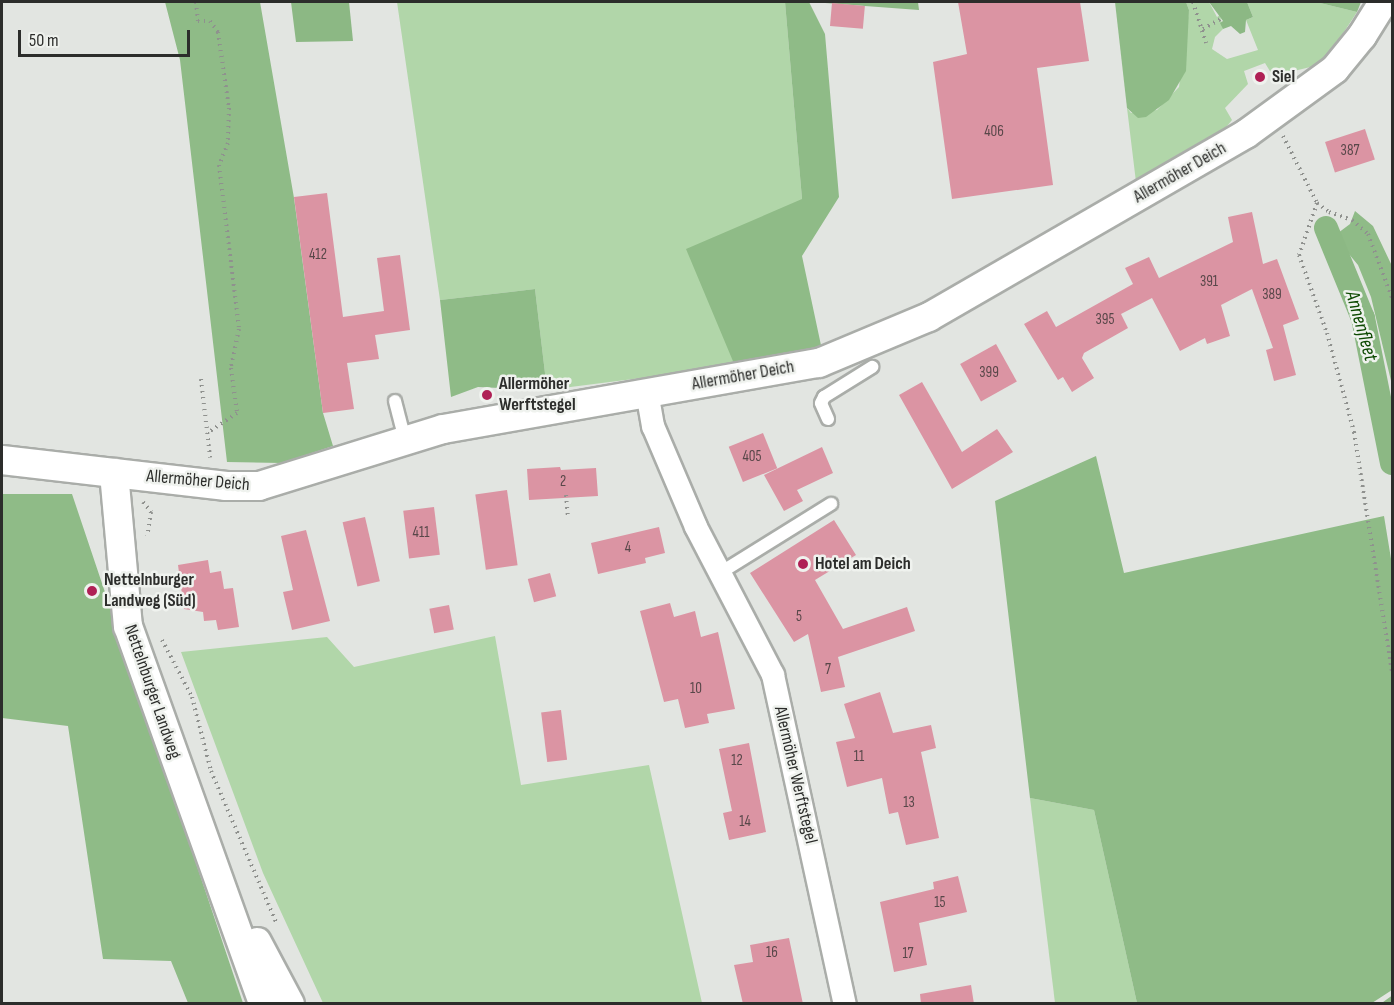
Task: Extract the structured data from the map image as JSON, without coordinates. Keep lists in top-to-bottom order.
{
  "streets": {
    "street": ["Allermöher Deich", "Nettelnburger Landweg", "Allermöher Werftstegel"]
  },
  "crossings": [
    ["Allermöher Deich", "Nettelnburger Landweg"],
    ["Allermöher Deich", "Allermöher Werftstegel"]
  ],
  "water": ["Annenfleet"],
  "places": [
    "Siel",
    "Allermöher Werftstegel",
    "Hotel am Deich",
    "Nettelnburger Landweg (Süd)"
  ],
  "house_numbers": [
    "406",
    "387",
    "412",
    "391",
    "389",
    "395",
    "399",
    "405",
    "2",
    "411",
    "4",
    "5",
    "7",
    "10",
    "11",
    "12",
    "13",
    "14",
    "15",
    "16",
    "17"
  ],
  "scale_bar": "50 m"
}
